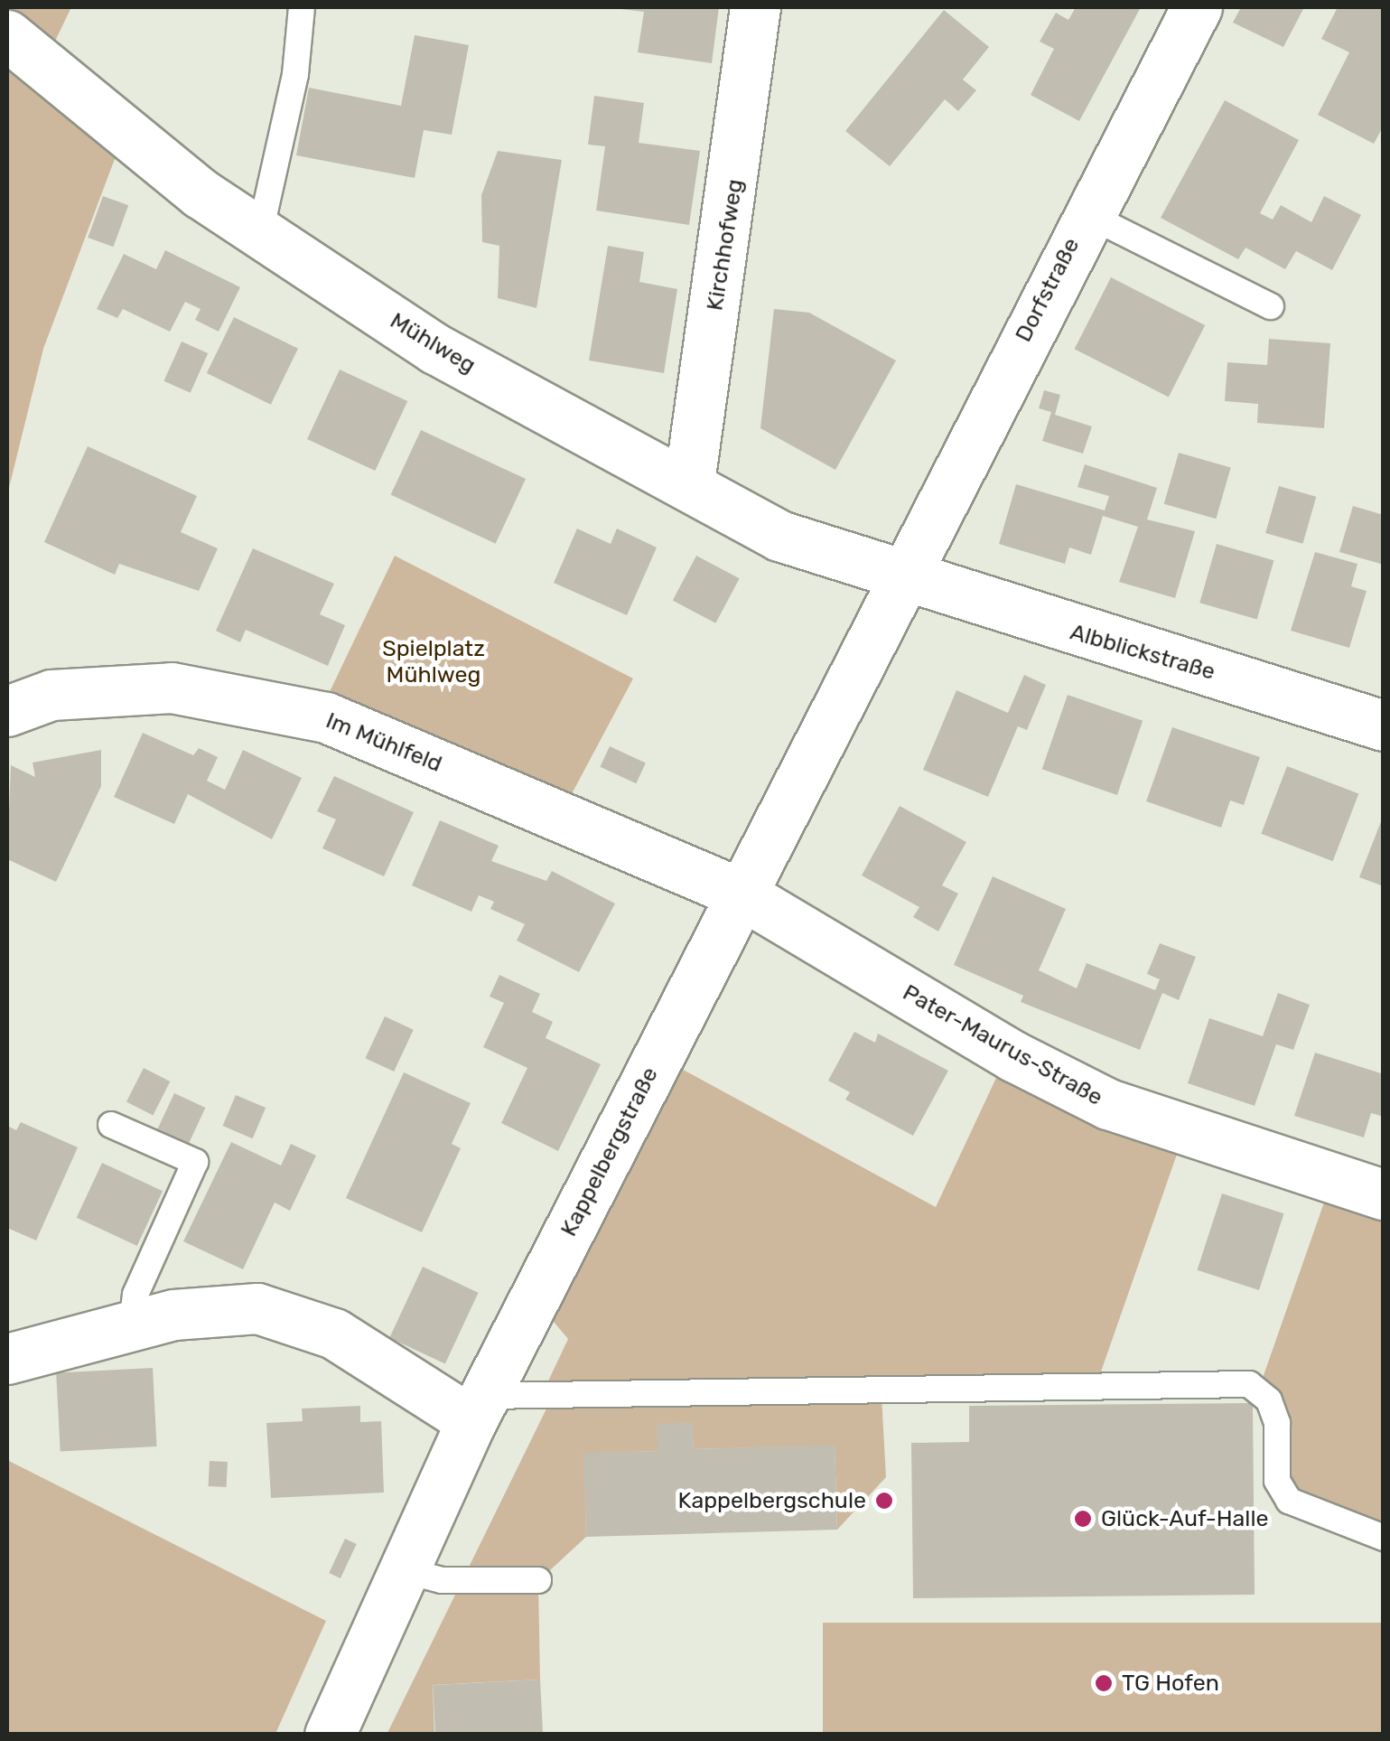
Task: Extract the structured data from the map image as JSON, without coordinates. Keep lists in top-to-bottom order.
{
  "streets": {
    "street": [
      "Kirchhofweg",
      "Dorfstraße",
      "Mühlweg",
      "Albblickstraße",
      "Im Mühlfeld",
      "Pater-Maurus-Straße",
      "Kappelbergstraße"
    ]
  },
  "crossings": [
    ["Kirchhofweg", "Mühlweg"],
    ["Dorfstraße", "Mühlweg"],
    ["Dorfstraße", "Albblickstraße"],
    ["Dorfstraße", "Kappelbergstraße"],
    ["Mühlweg", "Albblickstraße"],
    ["Mühlweg", "Kappelbergstraße"],
    ["Albblickstraße", "Kappelbergstraße"],
    ["Im Mühlfeld", "Pater-Maurus-Straße"],
    ["Im Mühlfeld", "Kappelbergstraße"],
    ["Pater-Maurus-Straße", "Kappelbergstraße"]
  ],
  "parks": ["Spielplatz Mühlweg"],
  "places": ["Kappelbergschule", "Glück-Auf-Halle", "TG Hofen"]
}
